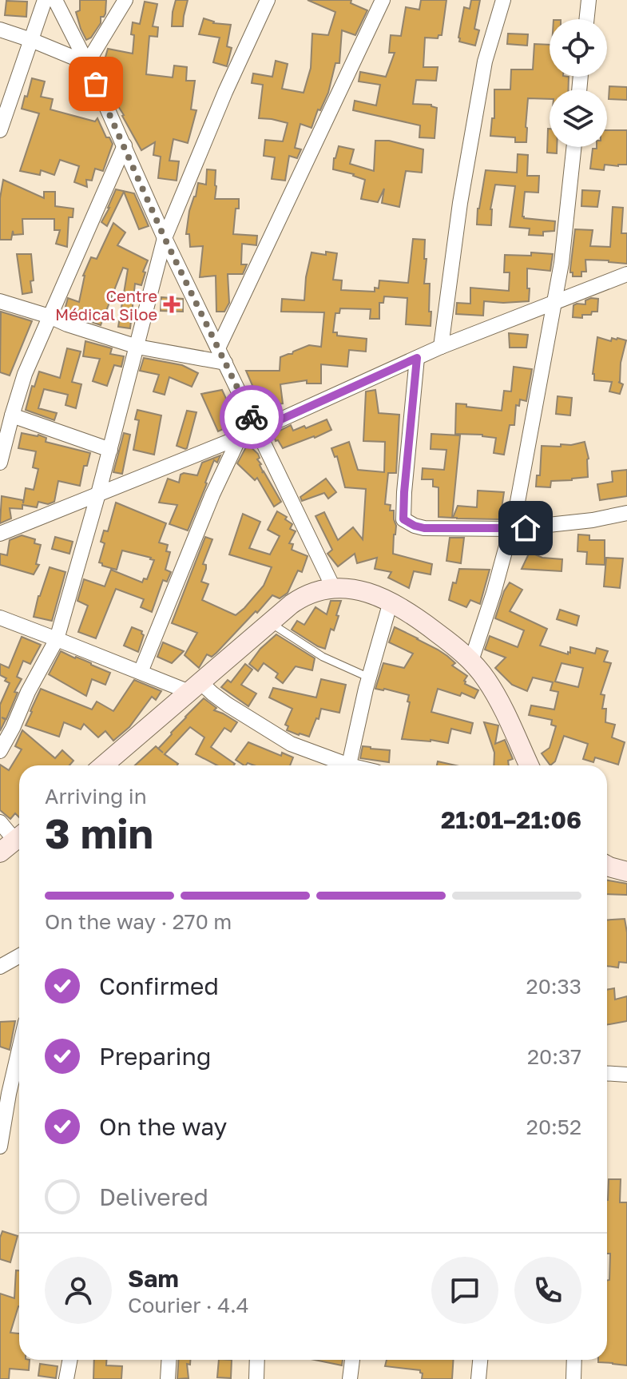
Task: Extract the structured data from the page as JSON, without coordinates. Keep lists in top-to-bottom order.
{
  "places": {
    "health": ["Centre Médical Siloe"]
  },
  "page": {
    "heading": ["3 min", "Arriving in", "21:01–21:06"],
    "panel": ["Sam", "Courier · 4.4"],
    "bar": "On the way · 270 m",
    "list": [
      ["Confirmed", "20:33"],
      ["Preparing", "20:37"],
      ["On the way", "20:52"],
      "Delivered"
    ]
  }
}
